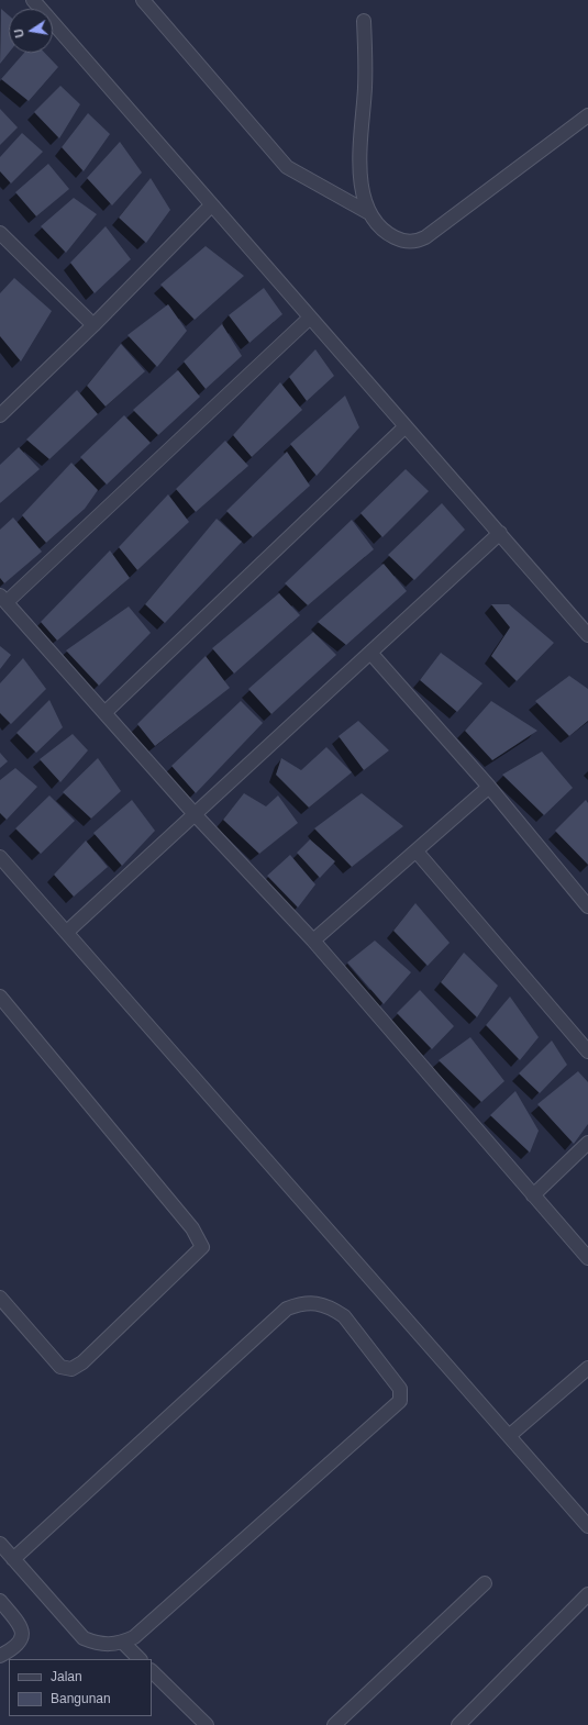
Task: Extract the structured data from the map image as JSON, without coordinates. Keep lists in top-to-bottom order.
{
  "legend": ["Jalan", "Bangunan"],
  "north": "left"
}
